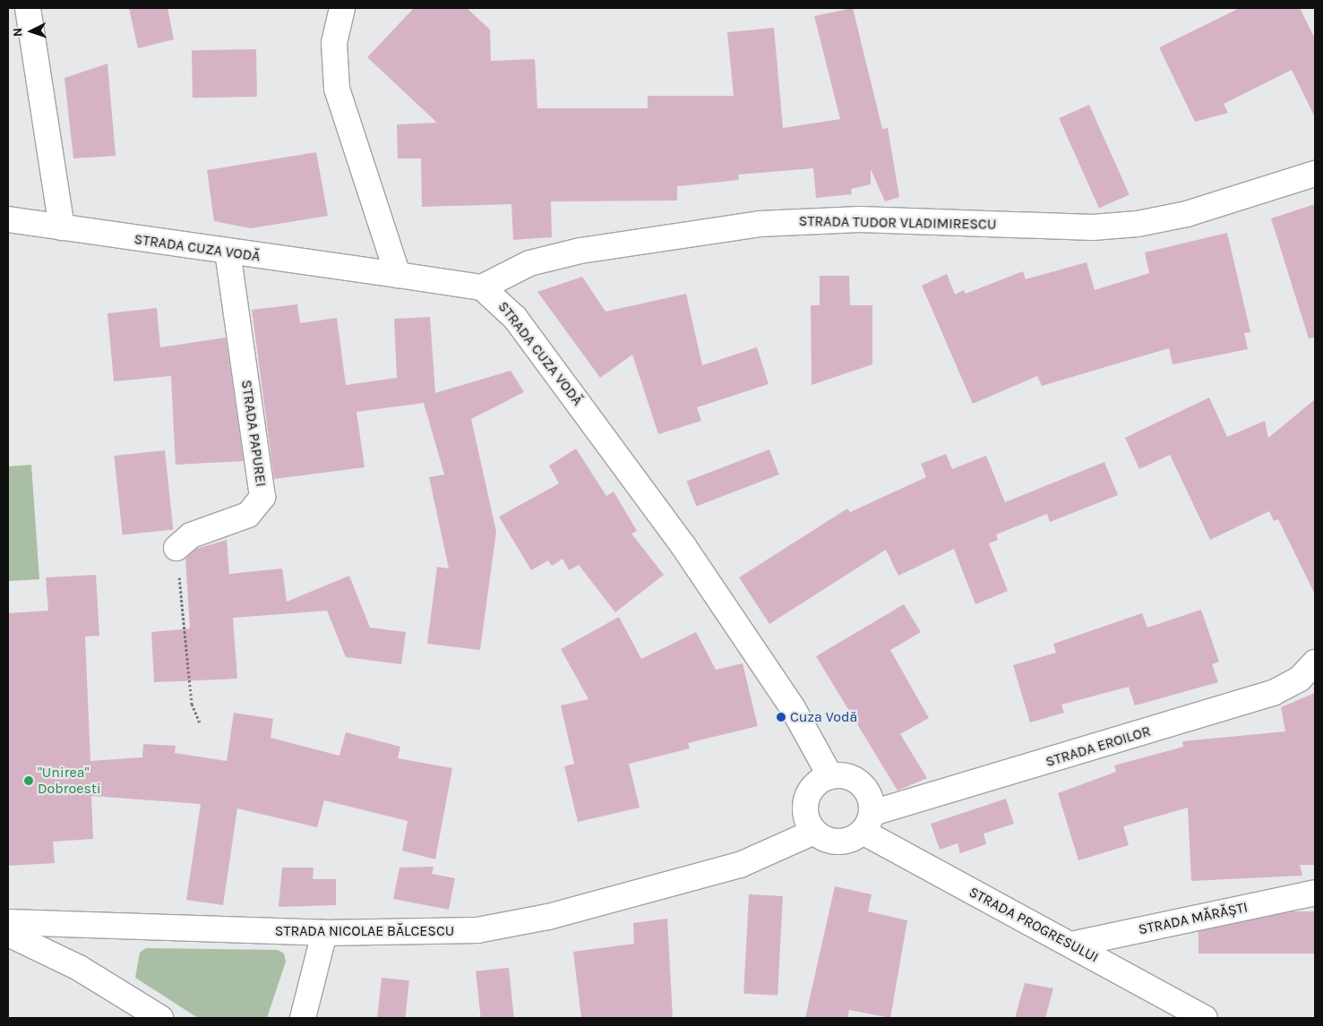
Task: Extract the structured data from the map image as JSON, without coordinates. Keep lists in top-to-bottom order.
{
  "streets": {
    "street": [
      "STRADA TUDOR VLADIMIRESCU",
      "STRADA CUZA VODĂ",
      "STRADA PAPUREI",
      "STRADA EROILOR",
      "STRADA MĂRĂȘTI",
      "STRADA PROGRESULUI",
      "STRADA NICOLAE BĂLCESCU"
    ]
  },
  "crossings": [
    ["STRADA TUDOR VLADIMIRESCU", "STRADA CUZA VODĂ"],
    ["STRADA CUZA VODĂ", "STRADA PAPUREI"],
    ["STRADA CUZA VODĂ", "STRADA EROILOR"],
    ["STRADA CUZA VODĂ", "STRADA PROGRESULUI"],
    ["STRADA CUZA VODĂ", "STRADA NICOLAE BĂLCESCU"],
    ["STRADA EROILOR", "STRADA PROGRESULUI"],
    ["STRADA EROILOR", "STRADA NICOLAE BĂLCESCU"],
    ["STRADA MĂRĂȘTI", "STRADA PROGRESULUI"],
    ["STRADA PROGRESULUI", "STRADA NICOLAE BĂLCESCU"]
  ],
  "places": ["Cuza Vodă", "\"Unirea\" Dobroesti"],
  "north": "left"
}
